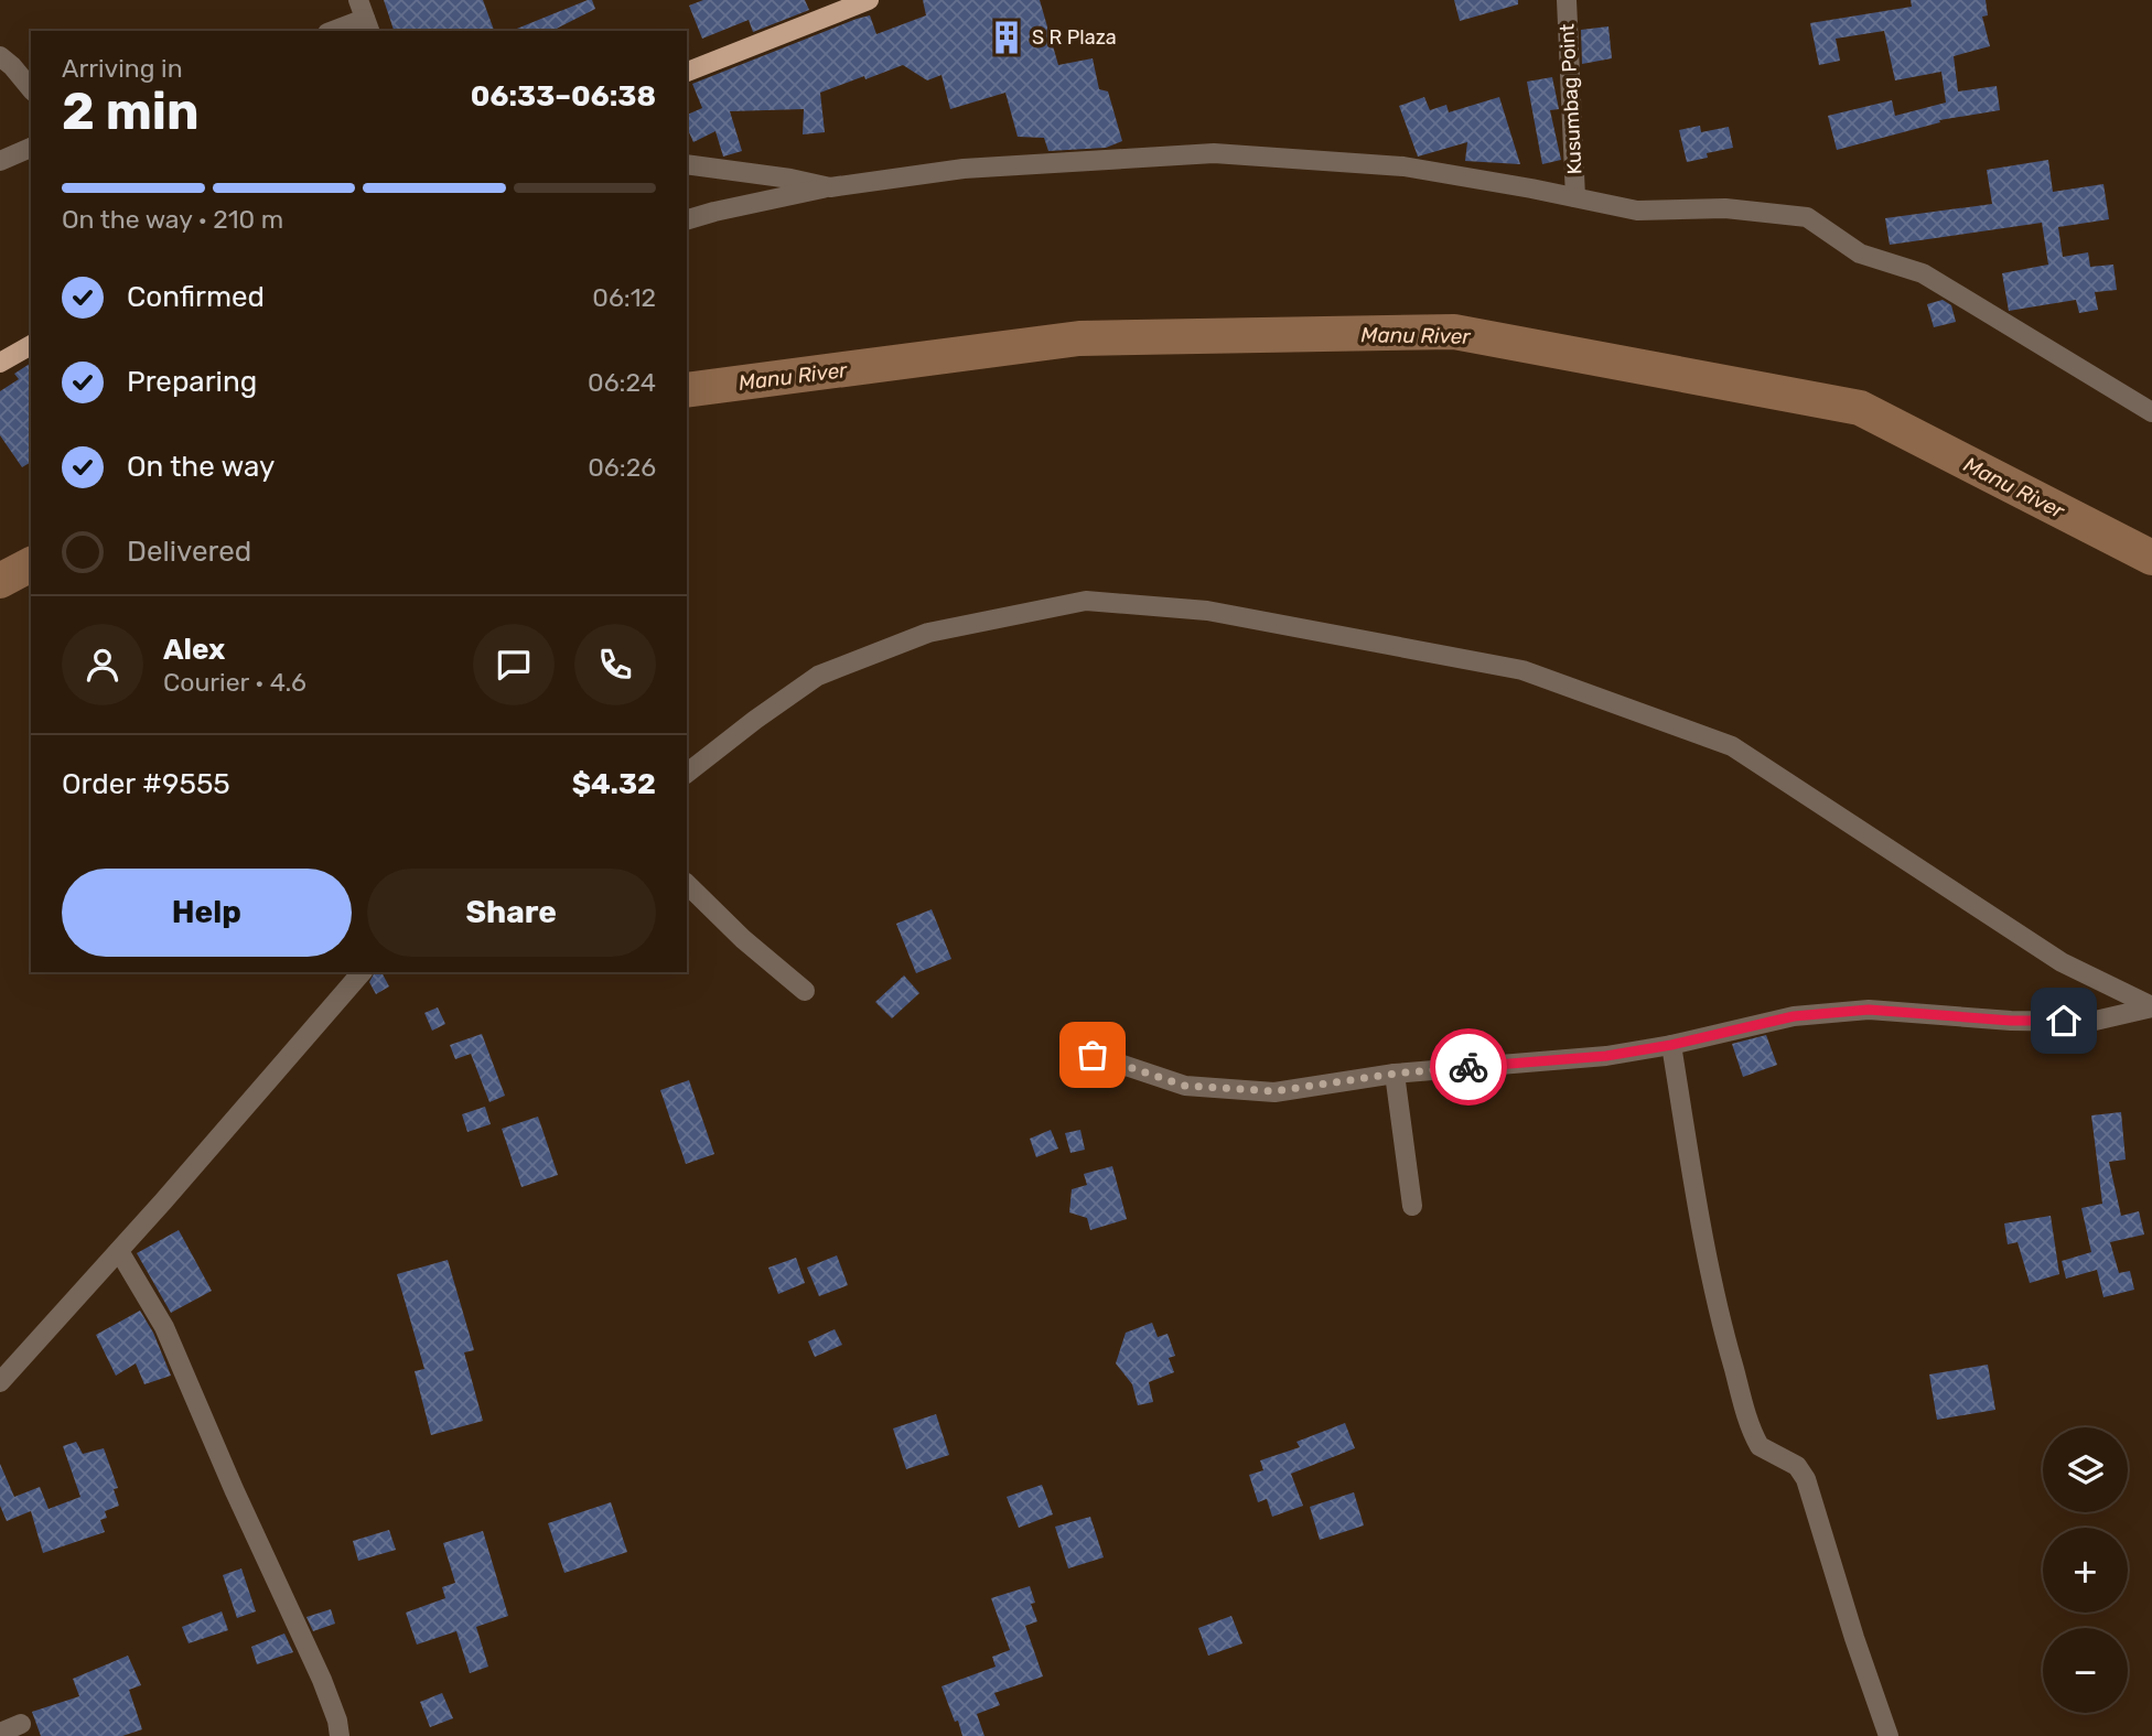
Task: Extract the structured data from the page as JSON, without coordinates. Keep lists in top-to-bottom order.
{
  "streets": {
    "street": ["Kusumbag Point"]
  },
  "water": ["Manu River"],
  "places": {
    "building": ["S R Plaza"]
  },
  "page": {
    "heading": ["2 min", "Arriving in", "06:33–06:38"],
    "panel": [
      "Alex",
      "Courier · 4.6",
      "Order #9555",
      "$4.32"
    ],
    "bar": "On the way · 210 m",
    "list": [
      ["Confirmed", "06:12"],
      ["Preparing", "06:24"],
      ["On the way", "06:26"],
      "Delivered"
    ],
    "buttons": ["Help", "Share"],
    "map_buttons": ["+", "−"]
  }
}
